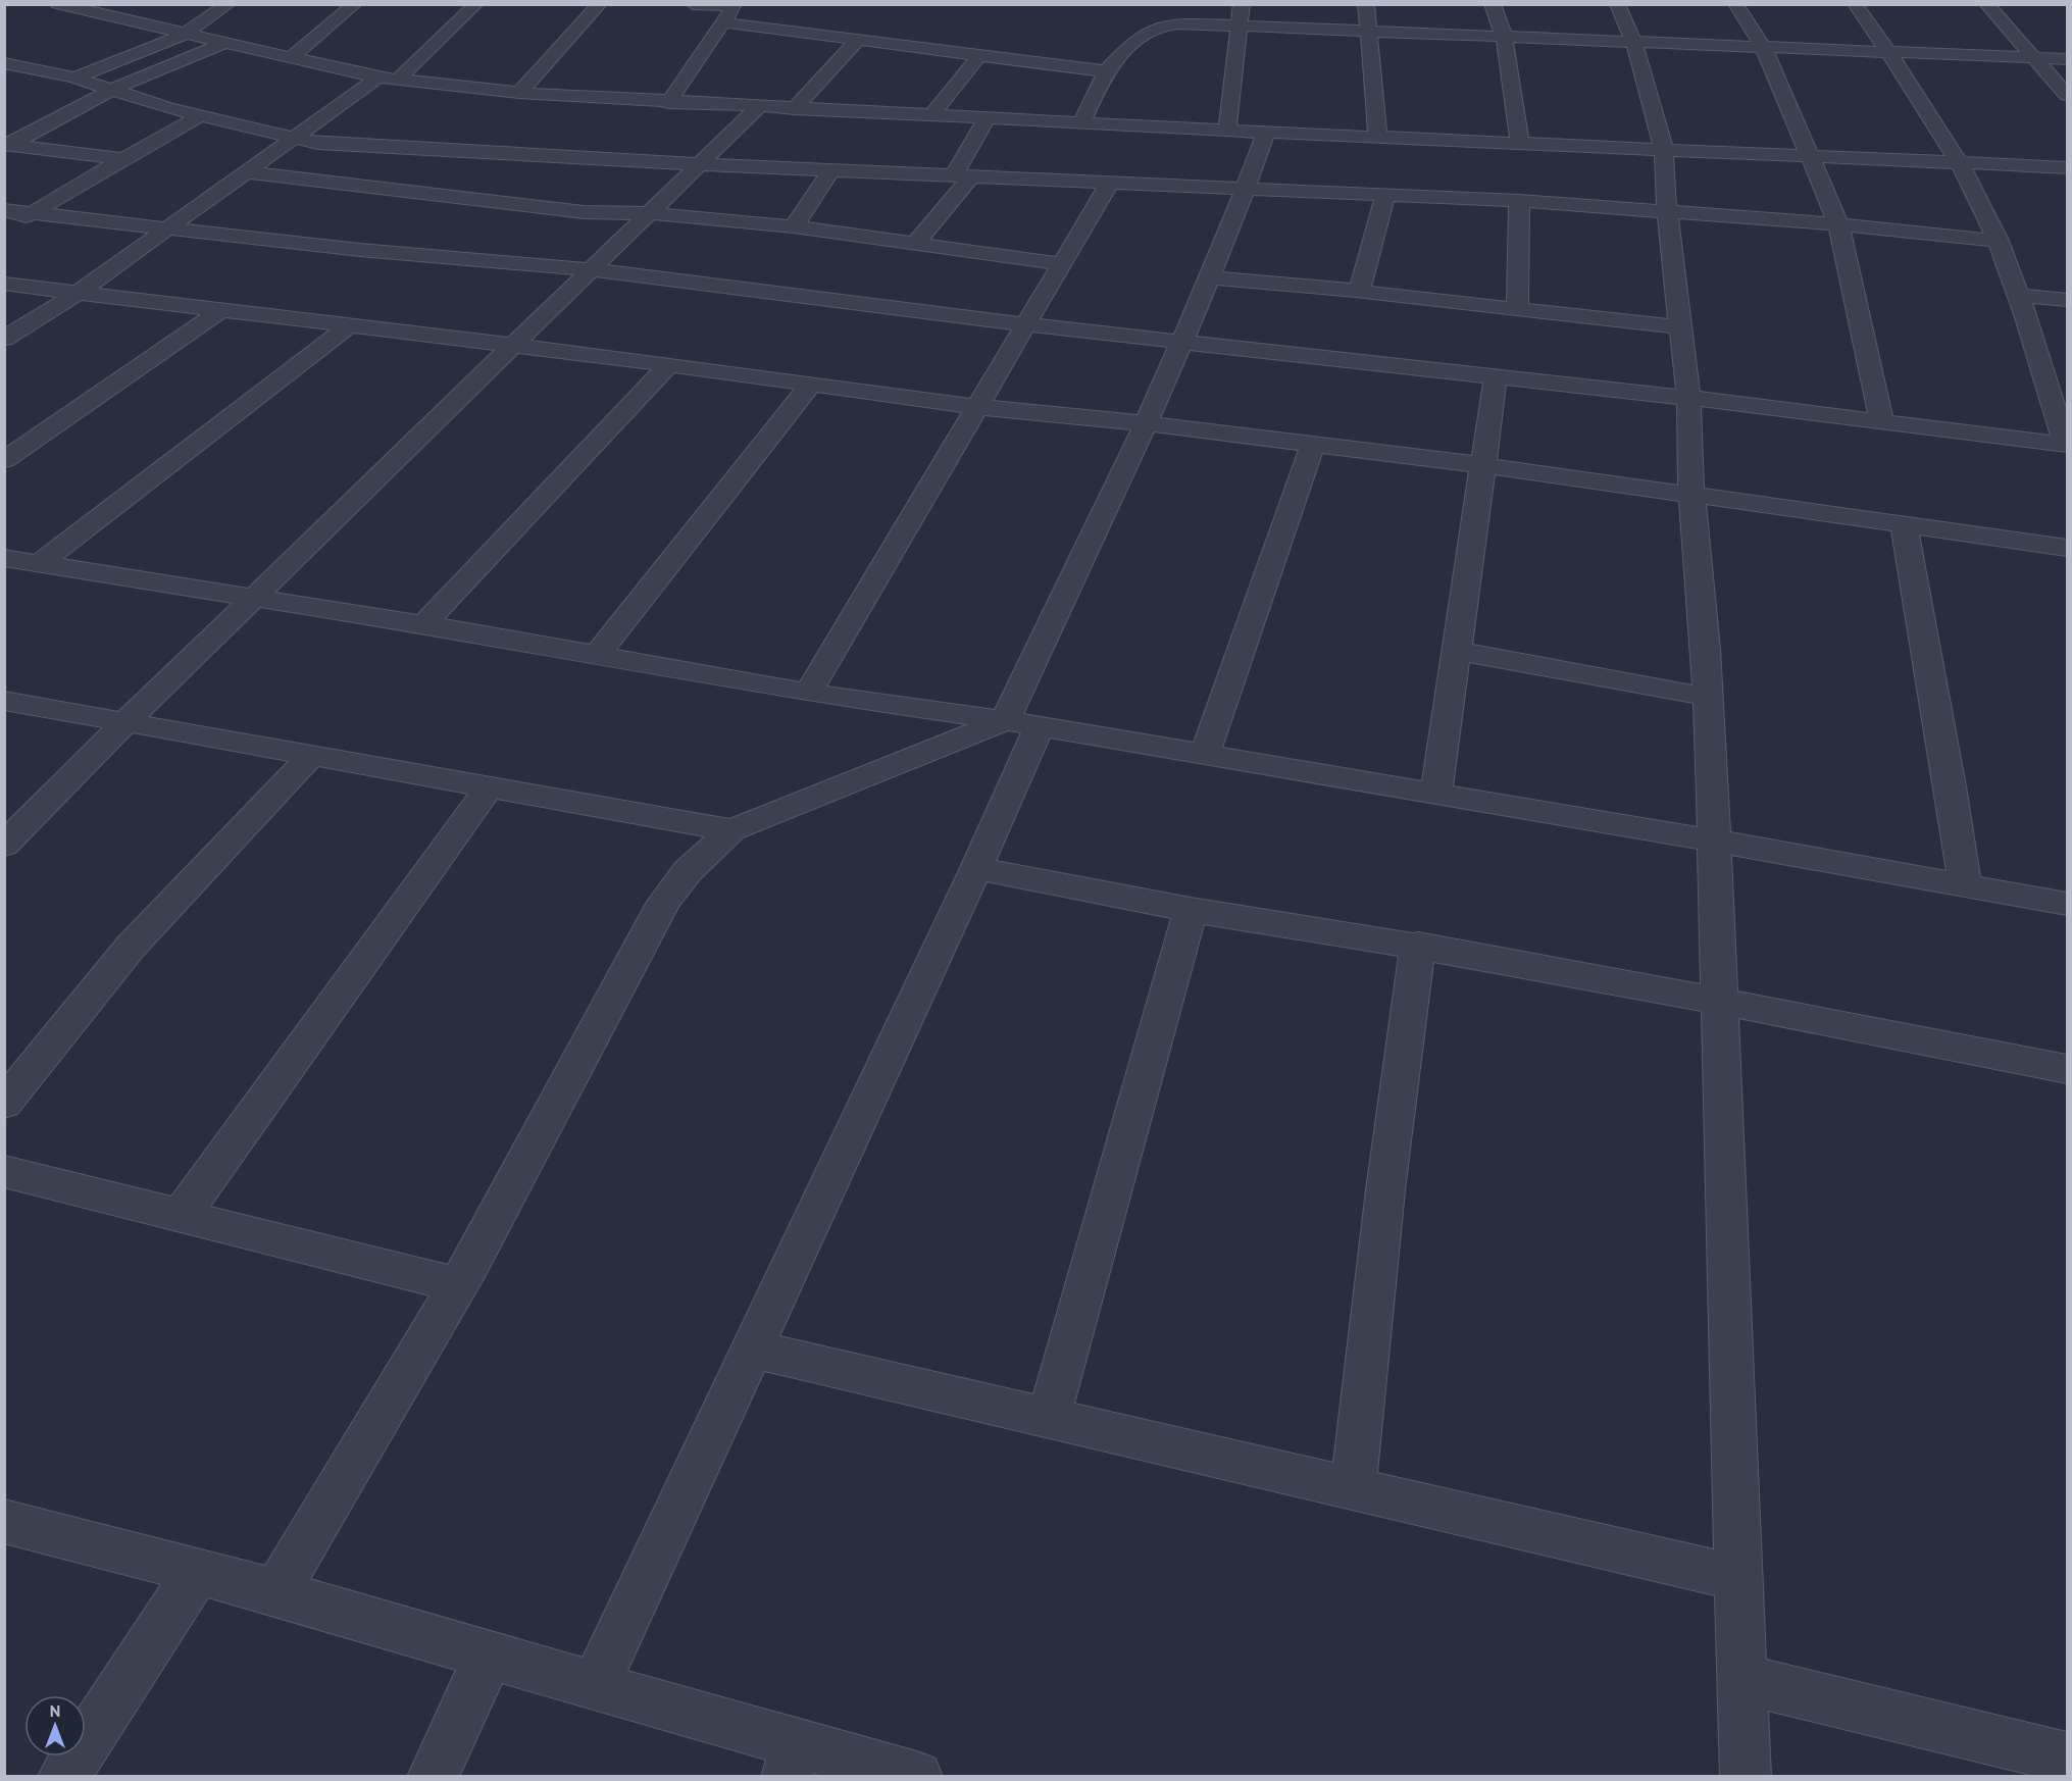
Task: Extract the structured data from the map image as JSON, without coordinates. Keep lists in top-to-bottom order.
{
  "north": "top"
}
